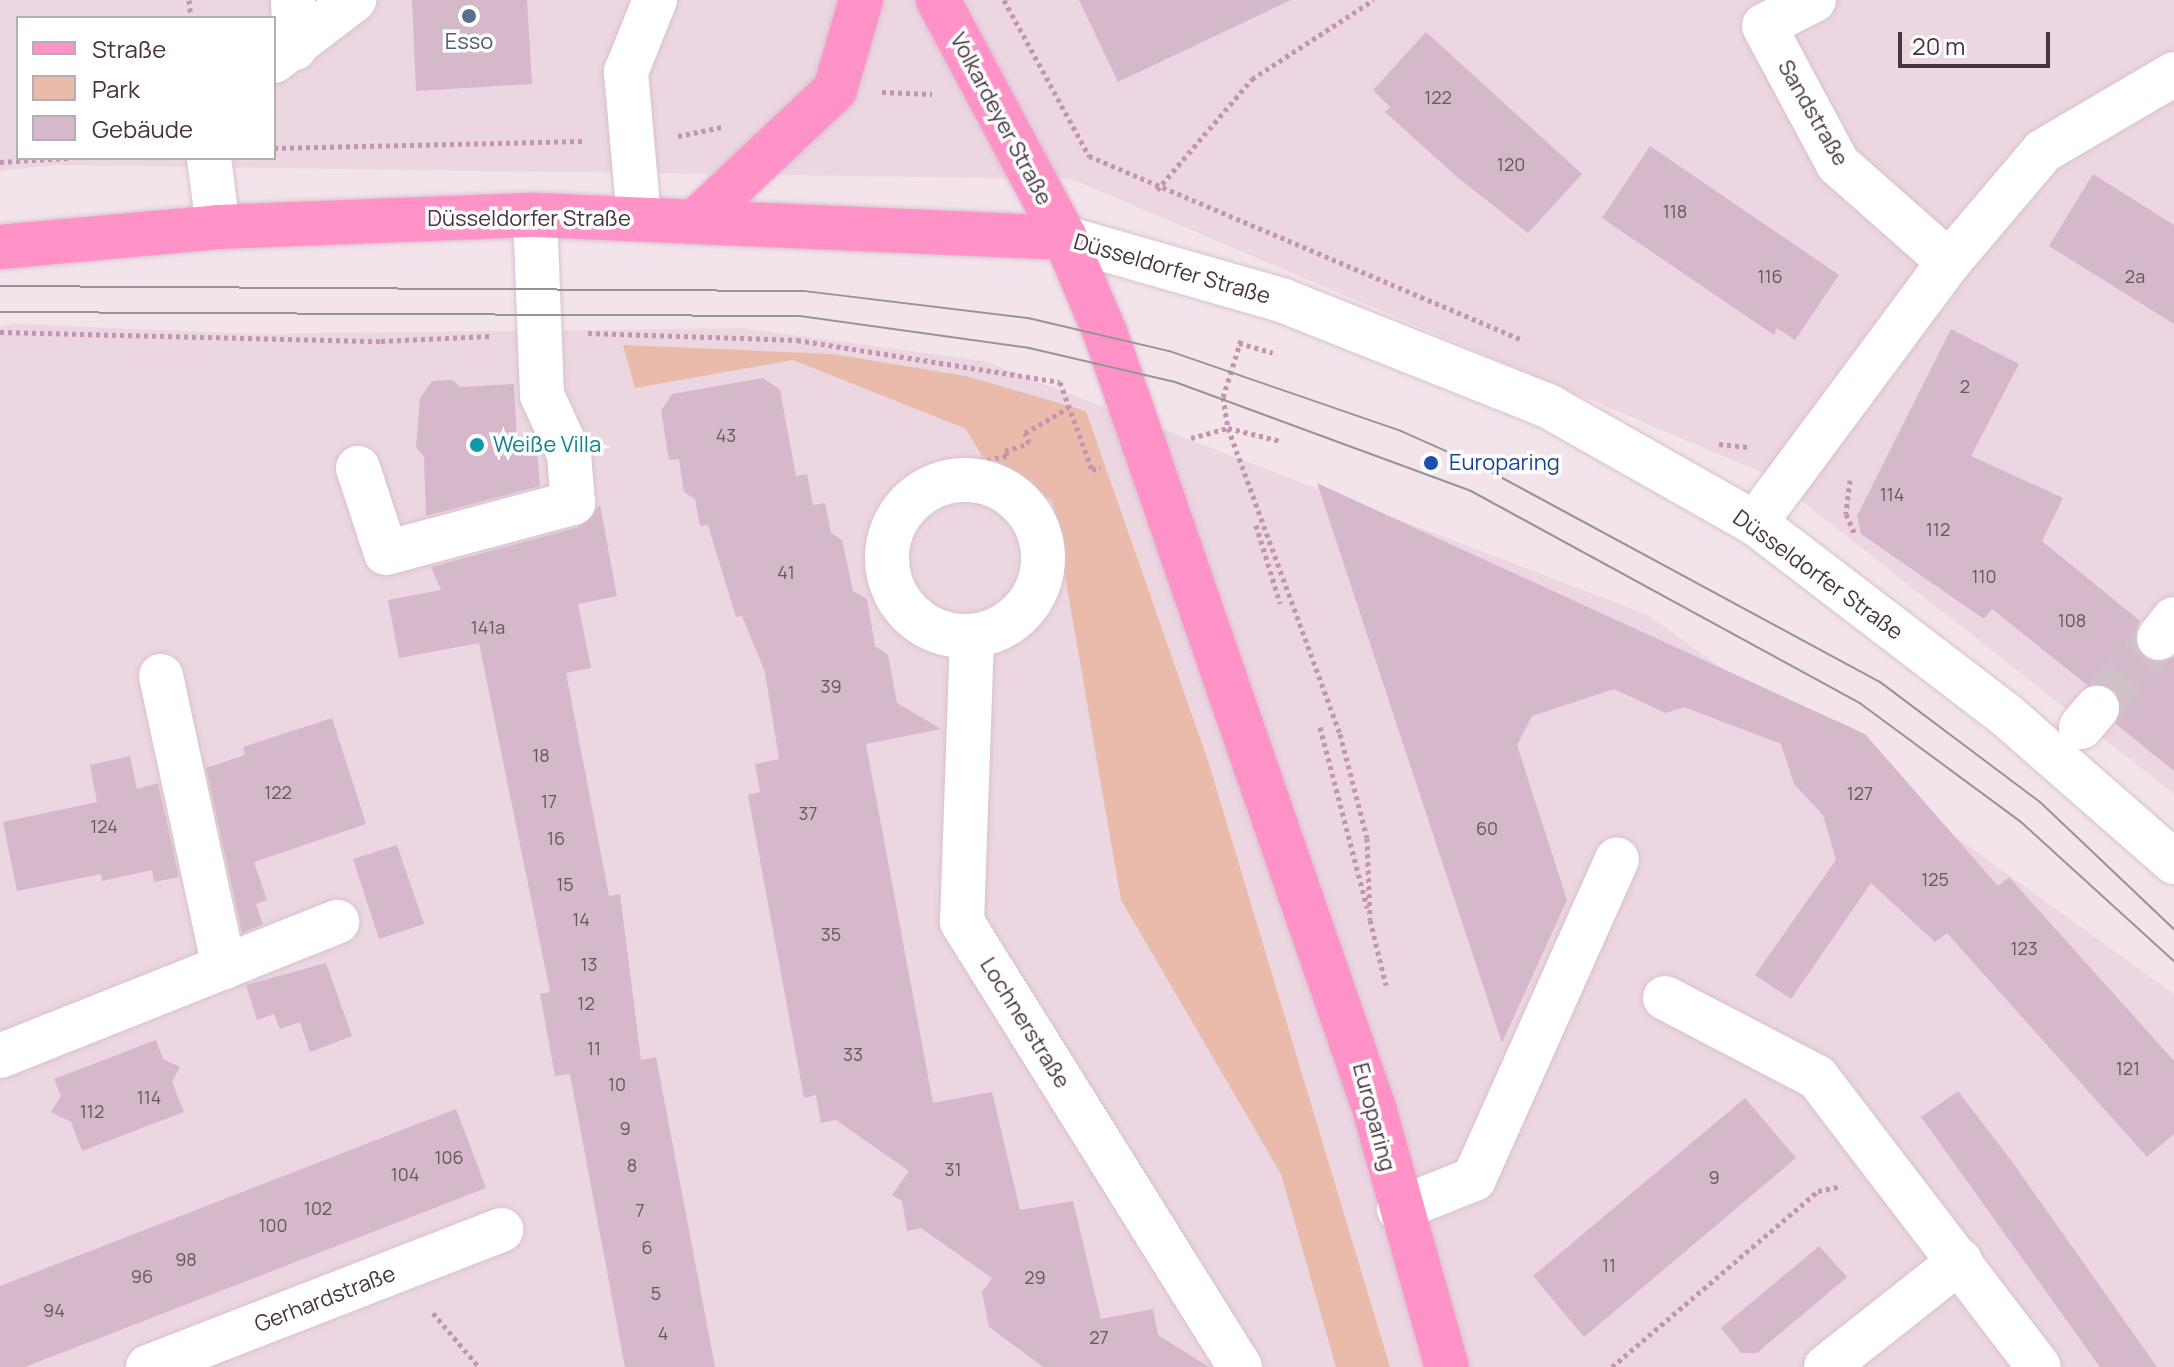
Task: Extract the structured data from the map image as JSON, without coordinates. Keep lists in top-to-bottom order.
{
  "streets": {
    "main road": ["Volkardeyer Straße", "Düsseldorfer Straße", "Europaring"],
    "street": ["Sandstraße", "Lochnerstraße", "Gerhardstraße"]
  },
  "crossings": [
    ["Volkardeyer Straße", "Düsseldorfer Straße"],
    ["Volkardeyer Straße", "Europaring"],
    ["Düsseldorfer Straße", "Europaring"]
  ],
  "places": ["Esso", "Weiße Villa", "Europaring"],
  "house_numbers": [
    "122",
    "120",
    "118",
    "116",
    "2a",
    "2",
    "43",
    "114",
    "112",
    "41",
    "110",
    "108",
    "141a",
    "39",
    "18",
    "122",
    "127",
    "17",
    "37",
    "124",
    "60",
    "16",
    "125",
    "15",
    "14",
    "35",
    "123",
    "13",
    "12",
    "11",
    "33",
    "121",
    "10",
    "114",
    "112",
    "9",
    "106",
    "8",
    "31",
    "104",
    "9",
    "102",
    "7",
    "100",
    "6",
    "98",
    "11",
    "96",
    "29",
    "5",
    "94",
    "4",
    "27"
  ],
  "legend": ["Straße", "Park", "Gebäude"],
  "scale_bar": "20 m"
}
